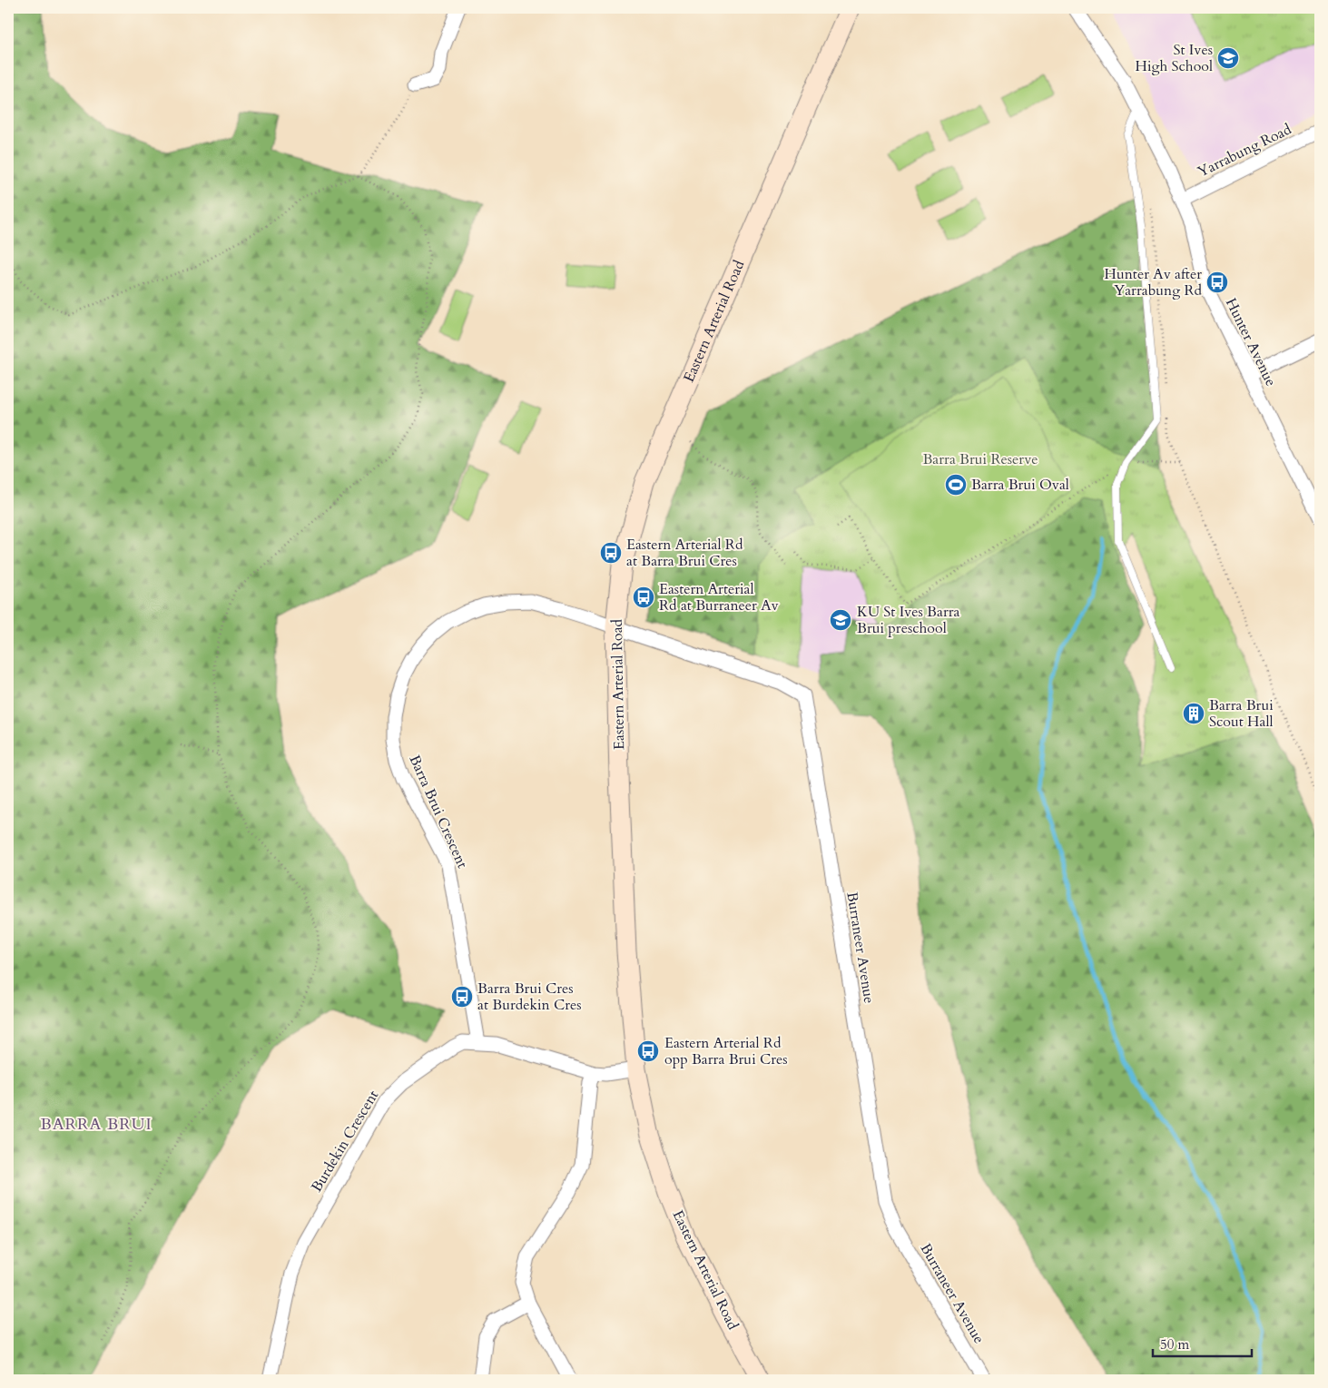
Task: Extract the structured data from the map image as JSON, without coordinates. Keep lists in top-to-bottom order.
{
  "streets": {
    "main road": ["Eastern Arterial Road"],
    "street": [
      "Yarrabung Road",
      "Hunter Avenue",
      "Barra Brui Crescent",
      "Burraneer Avenue",
      "Burdekin Crescent"
    ]
  },
  "crossings": [
    ["Yarrabung Road", "Hunter Avenue"],
    ["Eastern Arterial Road", "Barra Brui Crescent"],
    ["Eastern Arterial Road", "Burraneer Avenue"],
    ["Eastern Arterial Road", "Burdekin Crescent"],
    ["Barra Brui Crescent", "Burraneer Avenue"],
    ["Barra Brui Crescent", "Burdekin Crescent"]
  ],
  "districts": ["BARRA BRUI"],
  "parks": ["Barra Brui Reserve"],
  "places": {
    "school or university": ["St Ives High School", "KU St Ives Barra Brui preschool"],
    "bus stop": [
      "Hunter Av after Yarrabung Rd",
      "Eastern Arterial Rd at Barra Brui Cres",
      "Eastern Arterial Rd at Burraneer Av",
      "Barra Brui Cres at Burdekin Cres",
      "Eastern Arterial Rd opp Barra Brui Cres"
    ],
    "sports": ["Barra Brui Oval"],
    "building": ["Barra Brui Scout Hall"]
  },
  "scale_bar": "50 m"
}
